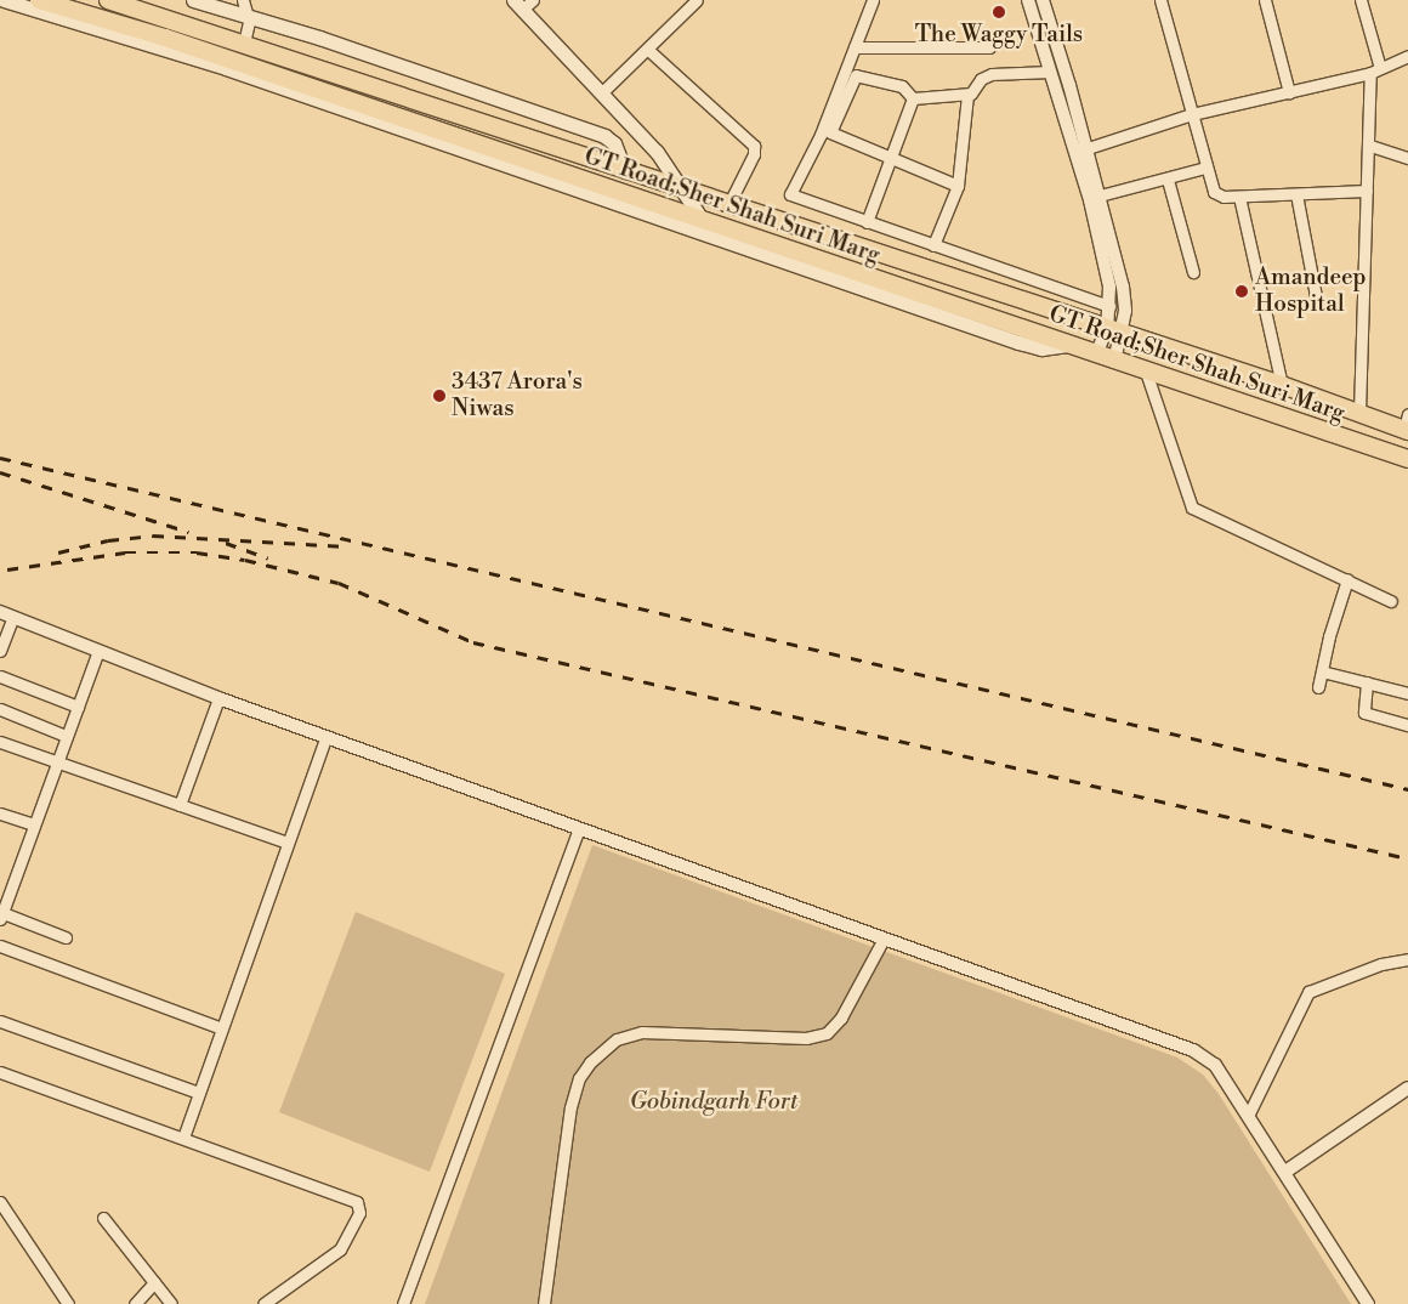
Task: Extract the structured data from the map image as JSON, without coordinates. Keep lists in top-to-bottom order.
{
  "streets": {
    "main road": ["GT Road;Sher Shah Suri Marg"]
  },
  "parks": ["Gobindgarh Fort"],
  "places": ["The Waggy Tails", "Amandeep Hospital", "3437 Arora's Niwas"]
}
